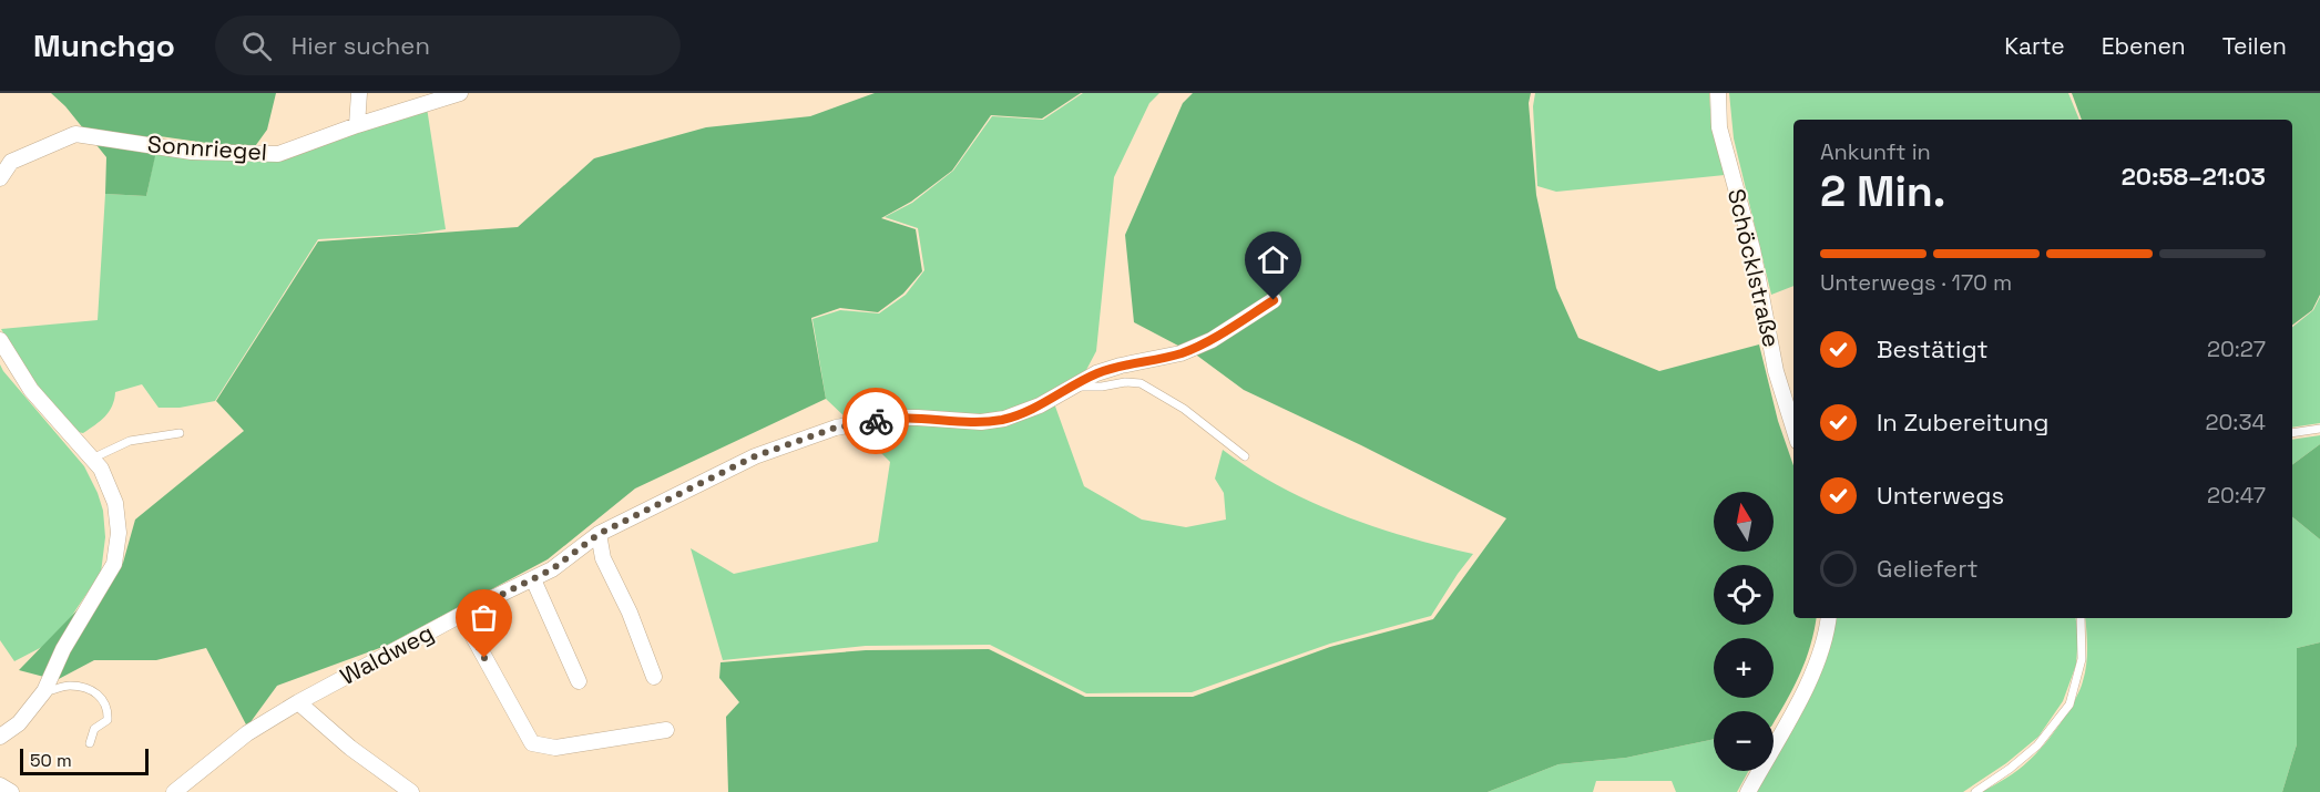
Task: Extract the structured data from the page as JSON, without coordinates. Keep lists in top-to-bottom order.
{
  "streets": {
    "street": ["Sonnriegel", "Schöcklstraße", "Waldweg"]
  },
  "scale_bar": "50 m",
  "north": "top",
  "page": {
    "header": "Munchgo",
    "search": "Hier suchen",
    "nav": ["Karte", "Ebenen", "Teilen"],
    "heading": ["2 Min.", "Ankunft in", "20:58–21:03"],
    "bar": "Unterwegs · 170 m",
    "list": [
      ["Bestätigt", "20:27"],
      ["In Zubereitung", "20:34"],
      ["Unterwegs", "20:47"],
      "Geliefert"
    ],
    "map_buttons": ["+", "−"],
    "scale": "50 m"
  }
}
